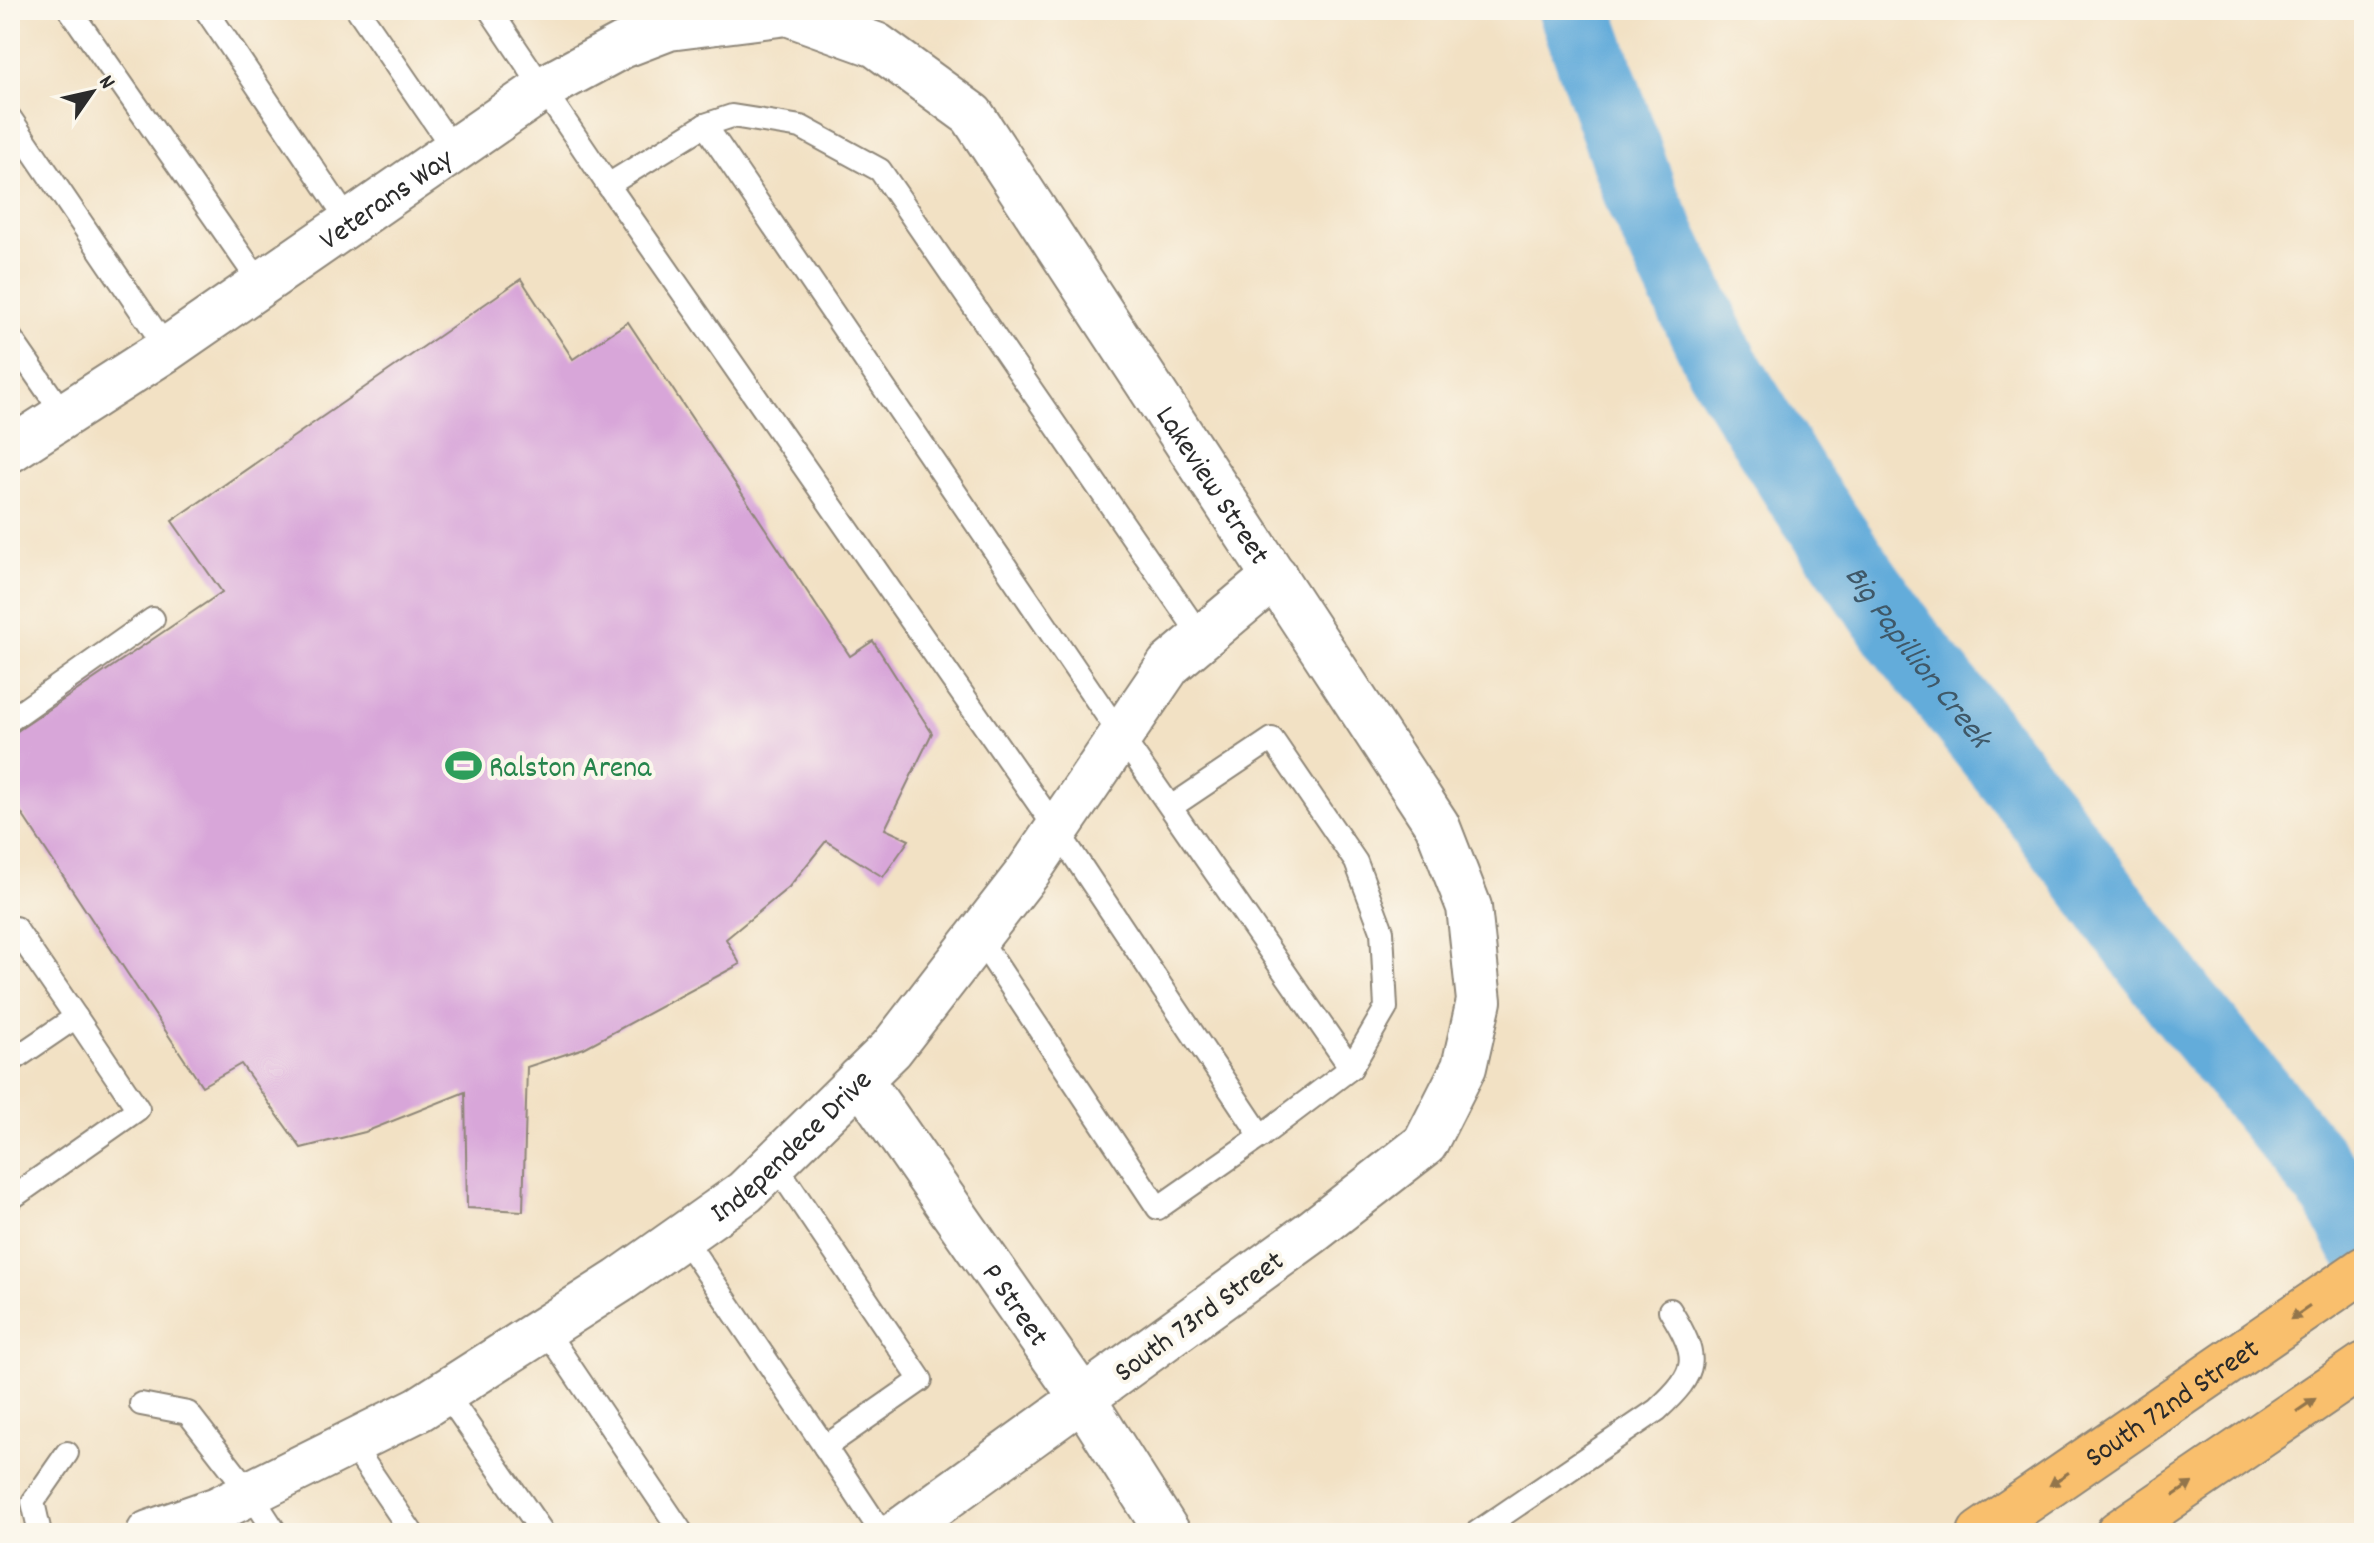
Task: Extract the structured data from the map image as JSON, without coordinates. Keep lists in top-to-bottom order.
{
  "streets": {
    "main road": ["South 72nd Street"],
    "street": [
      "Veterans Way",
      "Lakeview Street",
      "Independece Drive",
      "P Street",
      "South 73rd Street"
    ]
  },
  "crossings": [
    ["Veterans Way", "Lakeview Street"],
    ["Lakeview Street", "Independece Drive"],
    ["Lakeview Street", "South 73rd Street"],
    ["Independece Drive", "P Street"],
    ["P Street", "South 73rd Street"]
  ],
  "water": ["Big Papillion Creek"],
  "places": {
    "sports": ["Ralston Arena"]
  },
  "north": "top right"
}
